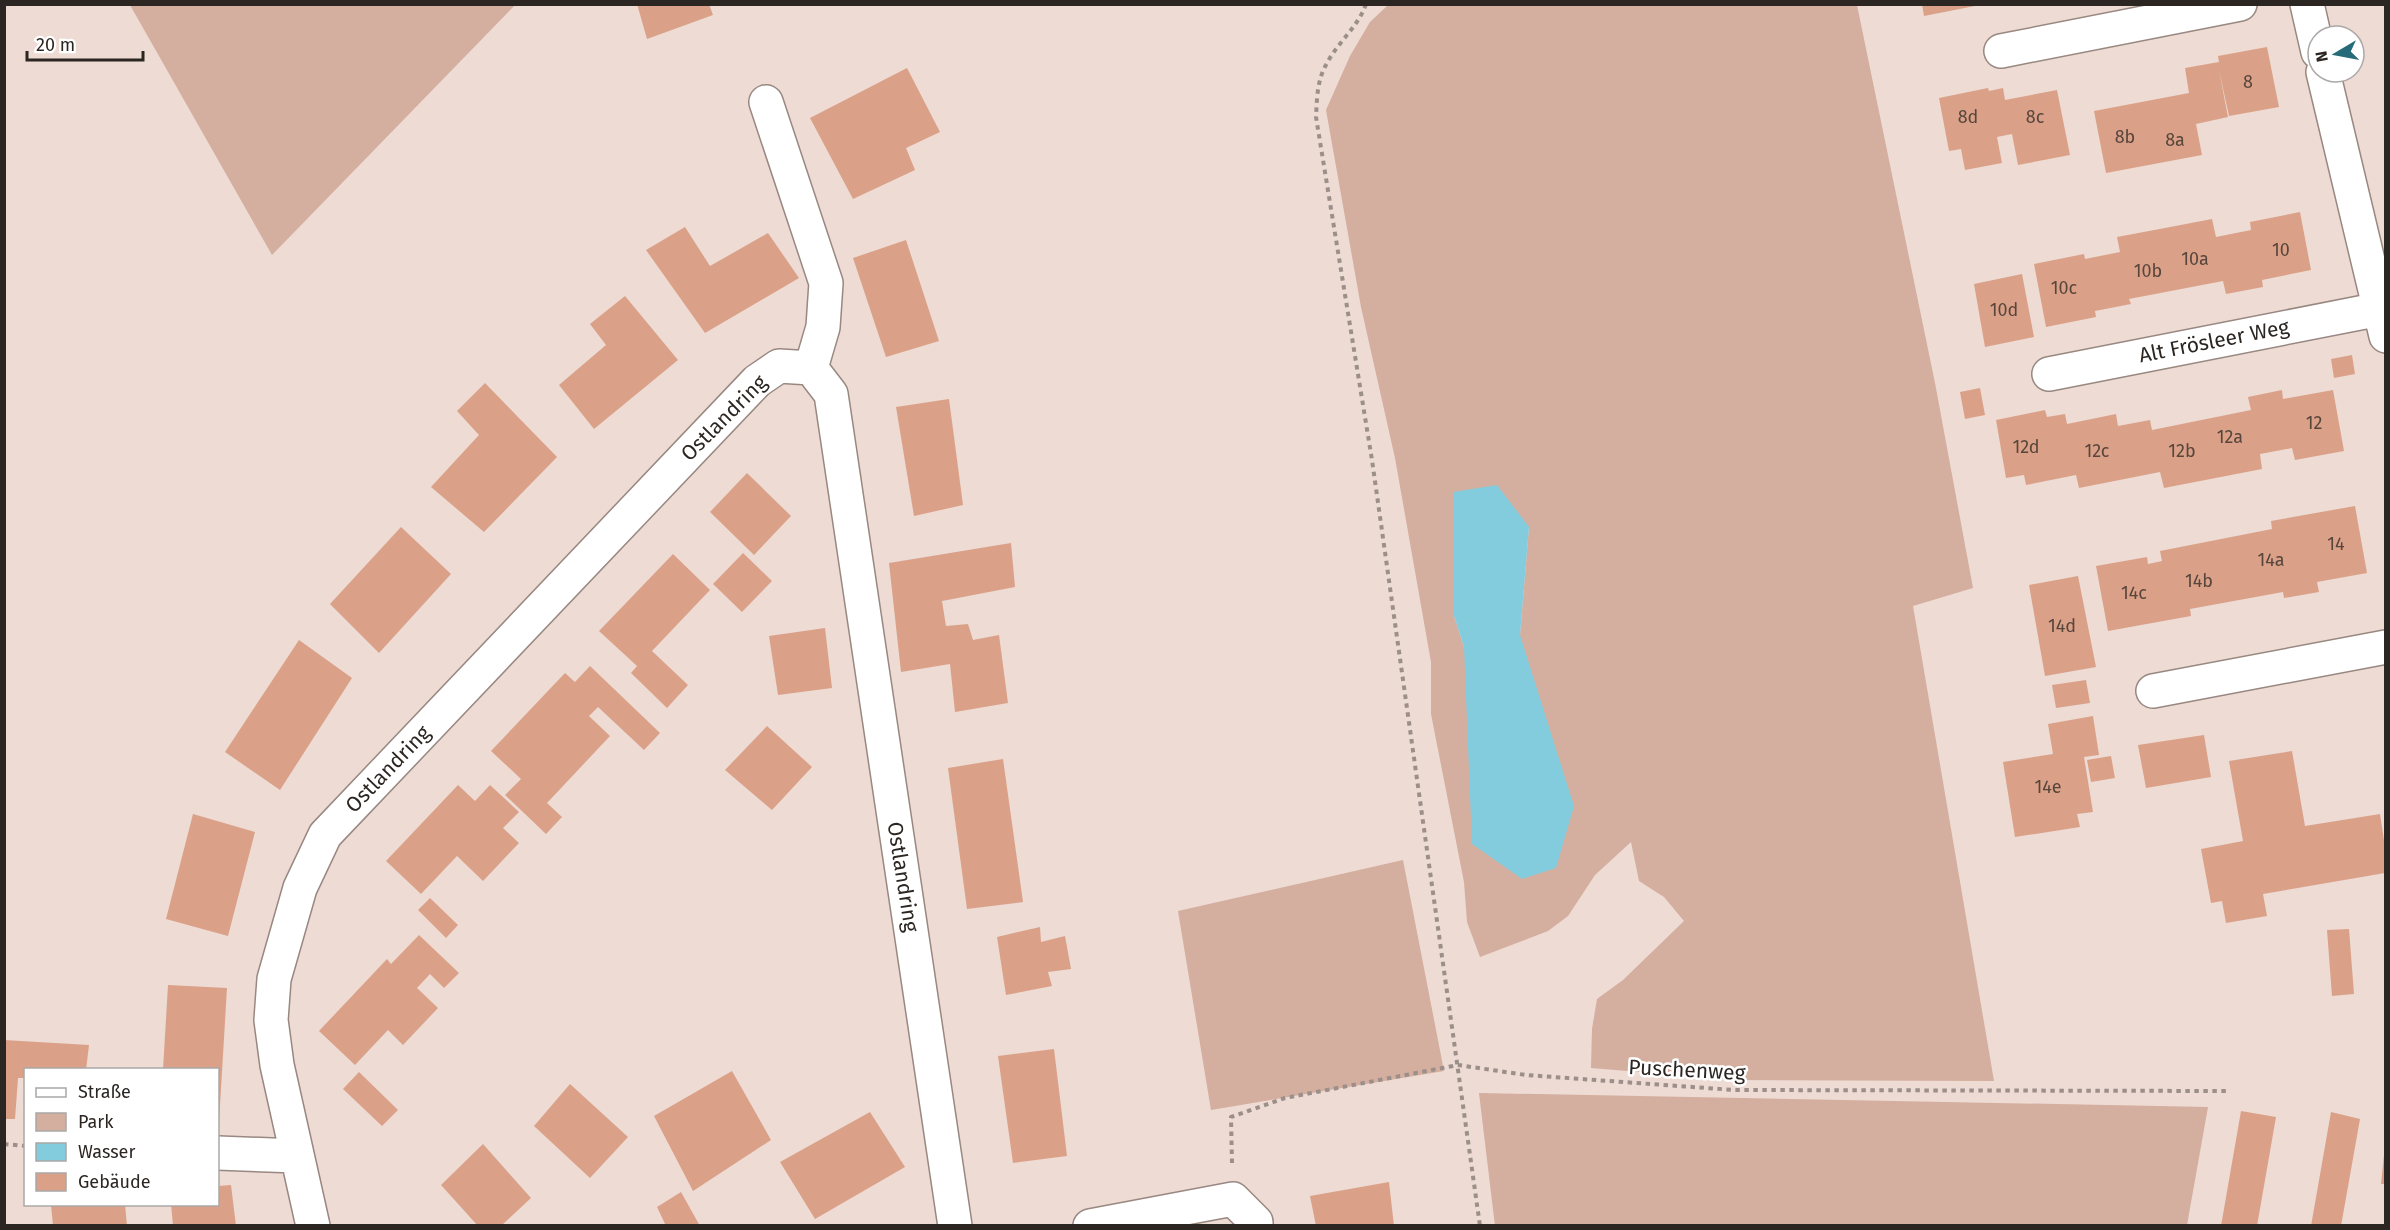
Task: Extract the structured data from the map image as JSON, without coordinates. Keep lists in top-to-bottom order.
{
  "streets": {
    "street": ["Alt Frösleer Weg", "Ostlandring"],
    "path": ["Puschenweg"]
  },
  "house_numbers": [
    "8",
    "8d",
    "8c",
    "8b",
    "8a",
    "10",
    "10a",
    "10b",
    "10c",
    "10d",
    "12",
    "12a",
    "12d",
    "12c",
    "12b",
    "14",
    "14a",
    "14b",
    "14c",
    "14d",
    "14e"
  ],
  "legend": [
    "Straße",
    "Park",
    "Wasser",
    "Gebäude"
  ],
  "scale_bar": "20 m",
  "north": "left"
}
